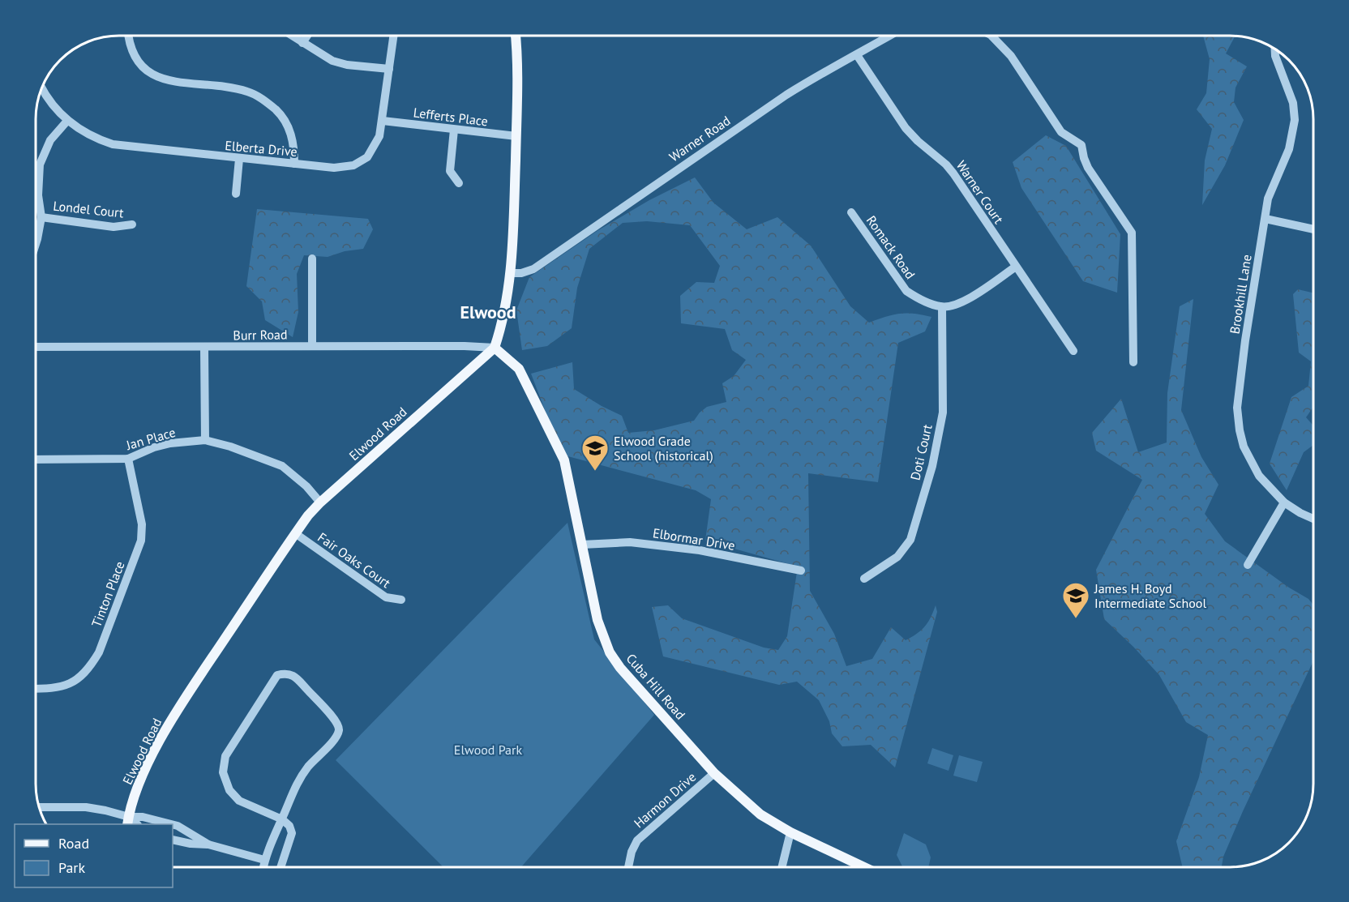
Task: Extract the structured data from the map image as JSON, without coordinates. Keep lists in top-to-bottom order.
{
  "streets": {
    "main road": ["Elwood Road", "Cuba Hill Road"],
    "street": [
      "Lefferts Place",
      "Warner Road",
      "Elberta Drive",
      "Warner Court",
      "Londel Court",
      "Romack Road",
      "Brookhill Lane",
      "Burr Road",
      "Jan Place",
      "Doti Court",
      "Elbormar Drive",
      "Fair Oaks Court",
      "Tinton Place",
      "Harmon Drive"
    ]
  },
  "crossings": [
    ["Lefferts Place", "Elberta Drive"],
    ["Lefferts Place", "Elwood Road"],
    ["Warner Road", "Warner Court"],
    ["Warner Road", "Elwood Road"],
    ["Romack Road", "Doti Court"],
    ["Burr Road", "Elwood Road"],
    ["Burr Road", "Cuba Hill Road"],
    ["Elwood Road", "Jan Place"],
    ["Elwood Road", "Fair Oaks Court"],
    ["Elwood Road", "Cuba Hill Road"],
    ["Jan Place", "Tinton Place"],
    ["Elbormar Drive", "Cuba Hill Road"],
    ["Cuba Hill Road", "Harmon Drive"]
  ],
  "districts": ["Elwood"],
  "parks": ["Elwood Park"],
  "places": {
    "school or university": ["Elwood Grade School (historical)", "James H. Boyd Intermediate School"]
  },
  "legend": ["Road", "Park"]
}
